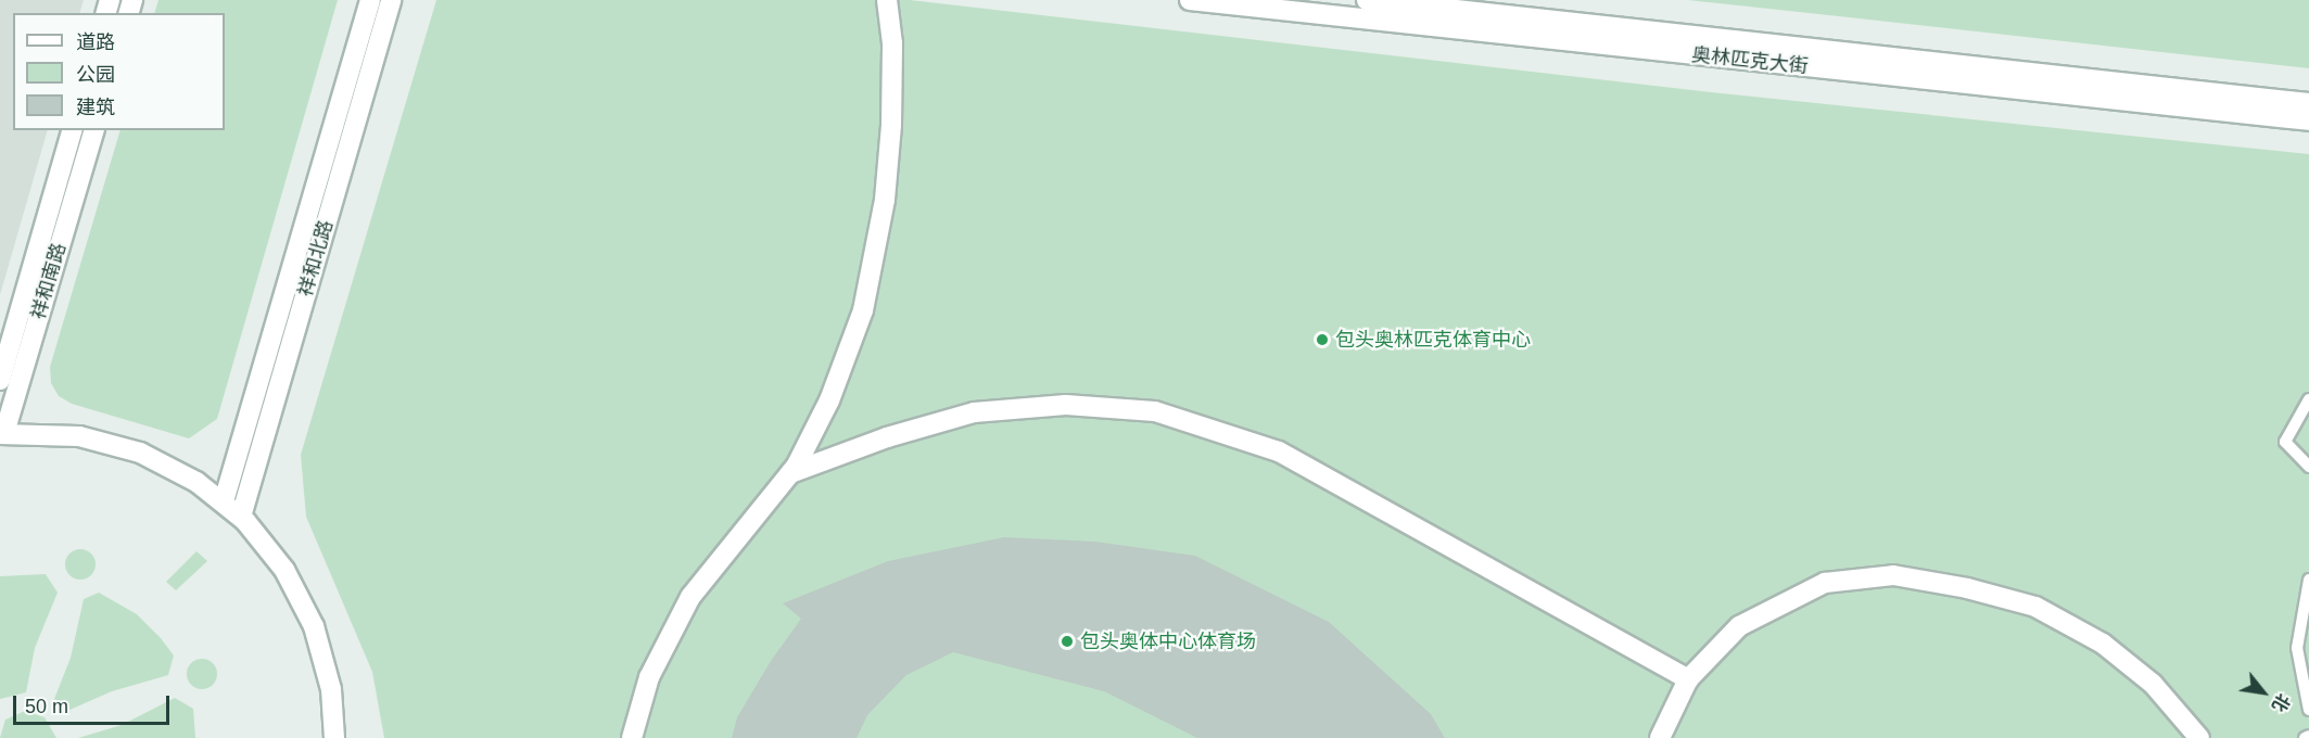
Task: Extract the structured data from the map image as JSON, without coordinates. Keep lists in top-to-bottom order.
{
  "streets": {
    "street": ["奥林匹克大街", "祥和北路", "祥和南路"]
  },
  "places": ["包头奥林匹克体育中心", "包头奥体中心体育场"],
  "legend": ["道路", "公园", "建筑"],
  "scale_bar": "50 m",
  "north": "bottom right"
}
